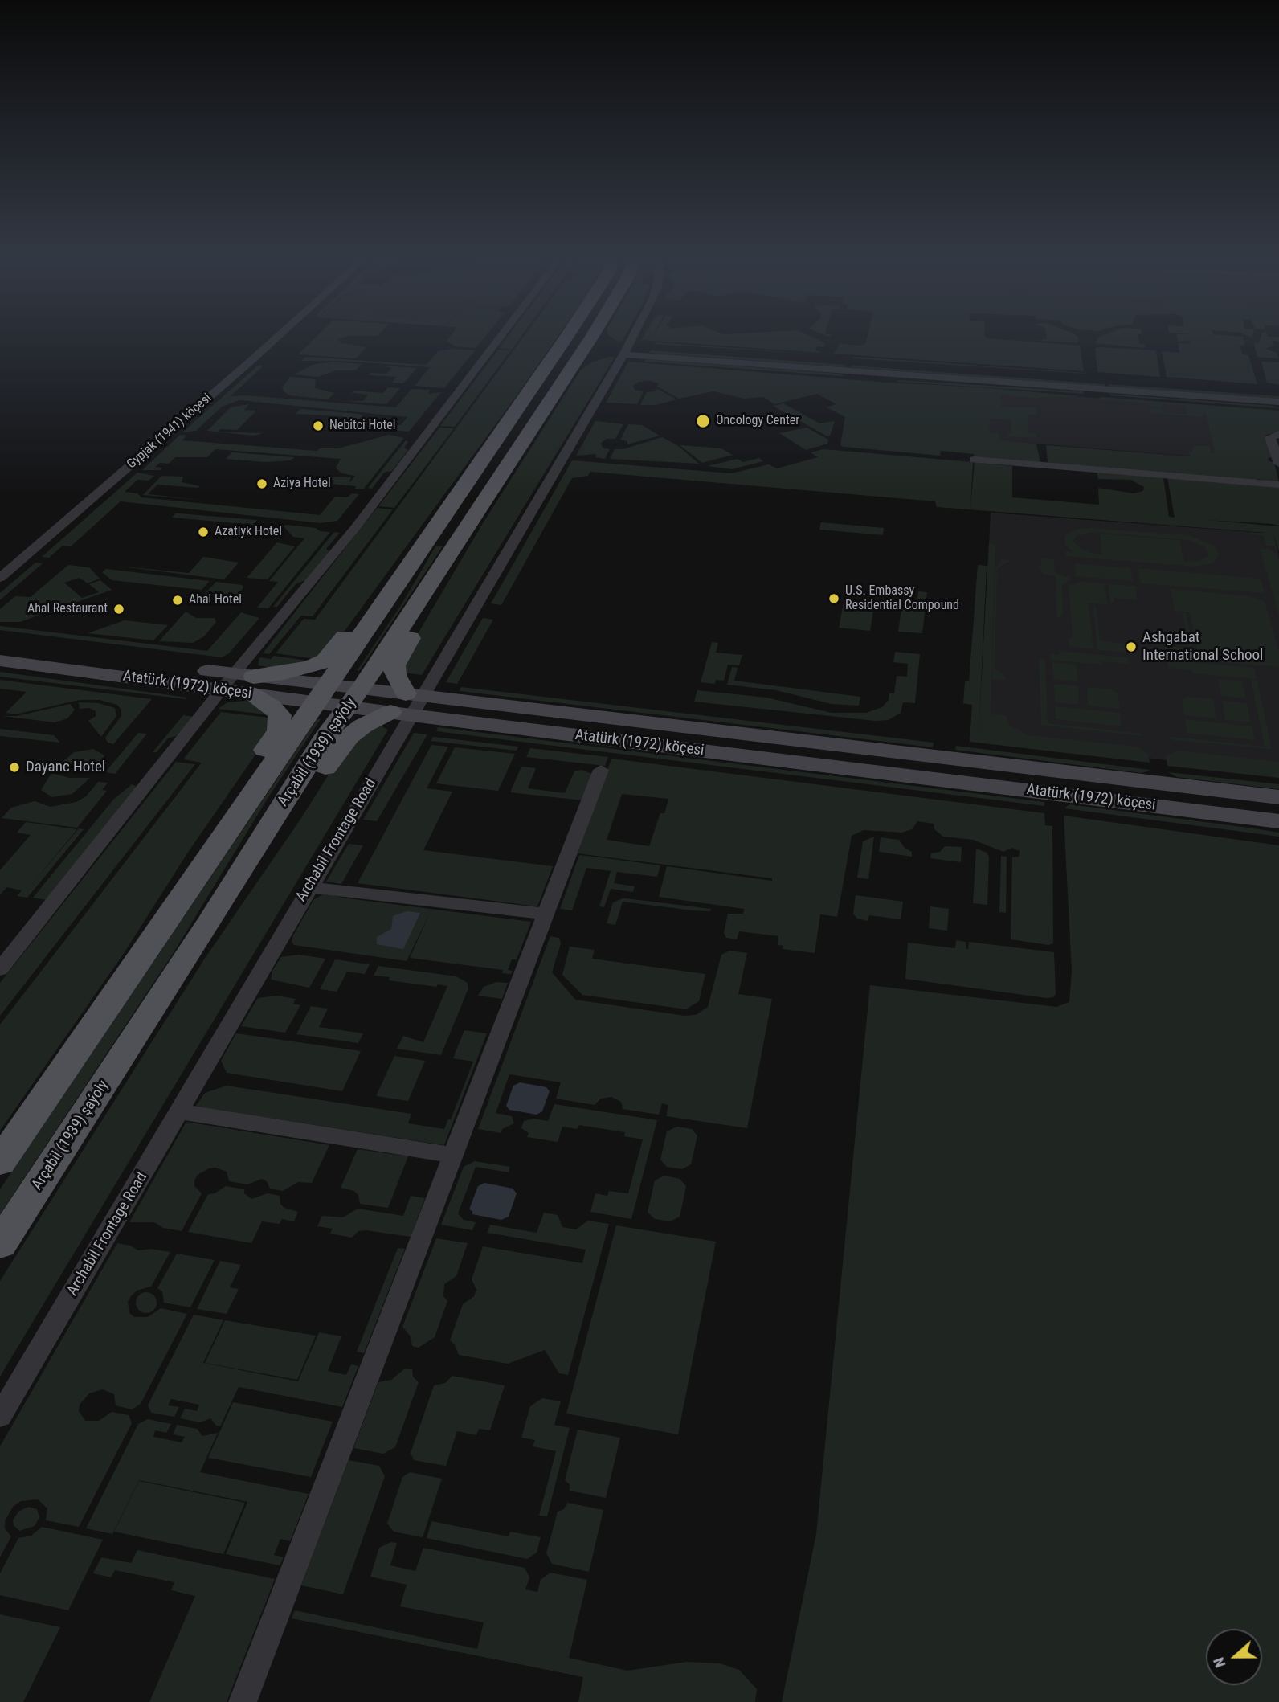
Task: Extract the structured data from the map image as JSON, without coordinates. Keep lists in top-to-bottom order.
{
  "streets": {
    "main road": ["Atatürk (1972) köçesi", "Arçabil (1939) şaýoly"],
    "street": ["Gypjak (1941) köçesi", "Archabil Frontage Road"]
  },
  "crossings": [
    ["Atatürk (1972) köçesi", "Arçabil (1939) şaýoly"],
    ["Atatürk (1972) köçesi", "Archabil Frontage Road"]
  ],
  "places": [
    "Oncology Center",
    "Nebitci Hotel",
    "Aziya Hotel",
    "Azatlyk Hotel",
    "U.S. Embassy Residential Compound",
    "Ahal Hotel",
    "Ahal Restaurant",
    "Ashgabat International School",
    "Dayanc Hotel"
  ],
  "north": "left"
}
